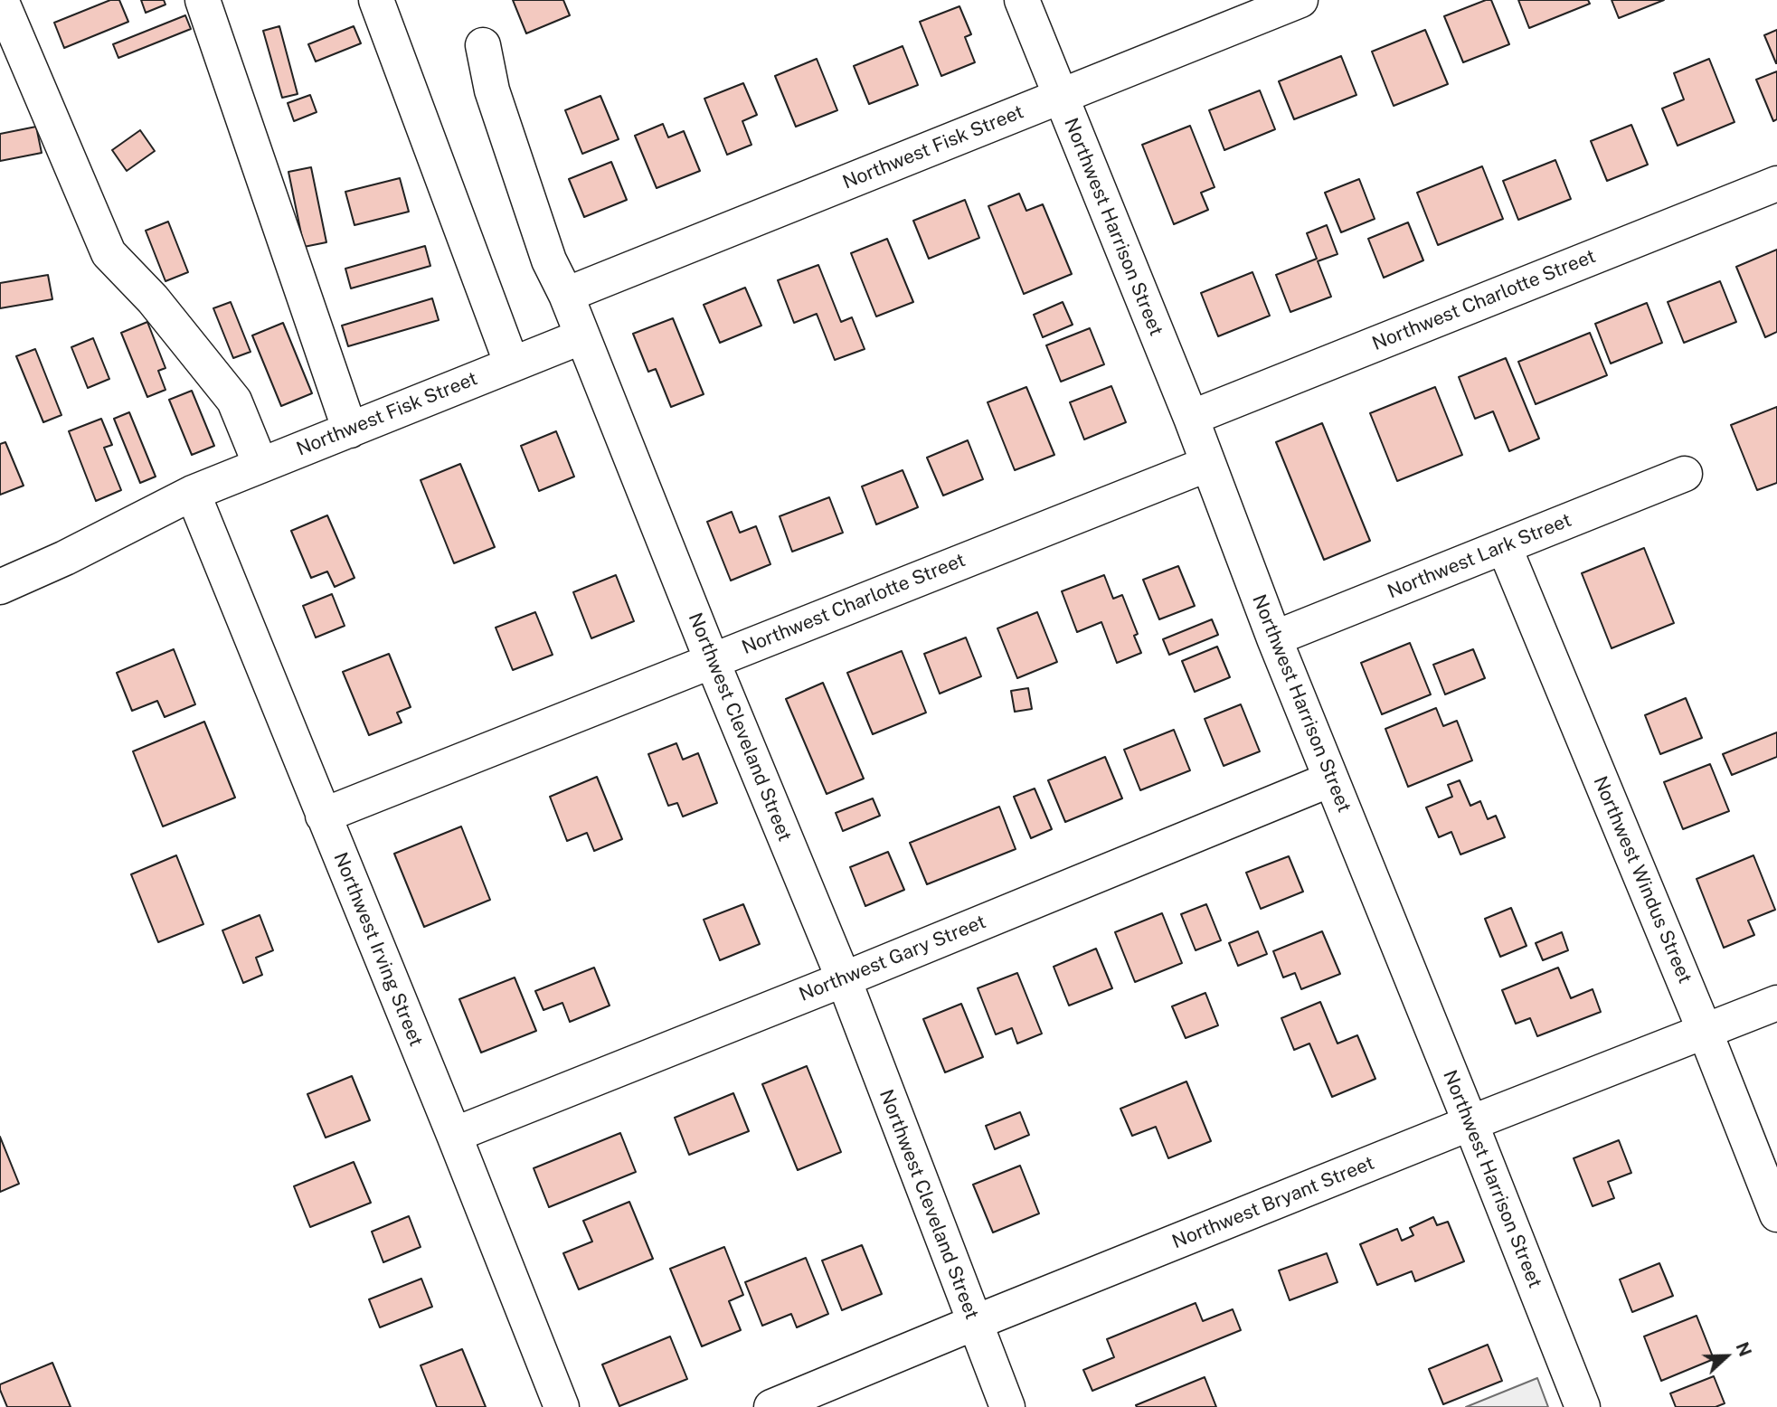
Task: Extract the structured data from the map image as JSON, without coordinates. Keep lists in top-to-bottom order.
{
  "streets": {
    "street": [
      "Northwest Fisk Street",
      "Northwest Harrison Street",
      "Northwest Charlotte Street",
      "Northwest Lark Street",
      "Northwest Cleveland Street",
      "Northwest Windus Street",
      "Northwest Irving Street",
      "Northwest Gary Street",
      "Northwest Bryant Street"
    ]
  },
  "crossings": [
    ["Northwest Fisk Street", "Northwest Harrison Street"],
    ["Northwest Fisk Street", "Northwest Cleveland Street"],
    ["Northwest Fisk Street", "Northwest Irving Street"],
    ["Northwest Harrison Street", "Northwest Charlotte Street"],
    ["Northwest Harrison Street", "Northwest Lark Street"],
    ["Northwest Harrison Street", "Northwest Gary Street"],
    ["Northwest Harrison Street", "Northwest Bryant Street"],
    ["Northwest Charlotte Street", "Northwest Cleveland Street"],
    ["Northwest Charlotte Street", "Northwest Irving Street"],
    ["Northwest Lark Street", "Northwest Windus Street"],
    ["Northwest Cleveland Street", "Northwest Gary Street"],
    ["Northwest Cleveland Street", "Northwest Bryant Street"],
    ["Northwest Windus Street", "Northwest Bryant Street"],
    ["Northwest Irving Street", "Northwest Gary Street"]
  ],
  "north": "right"
}
